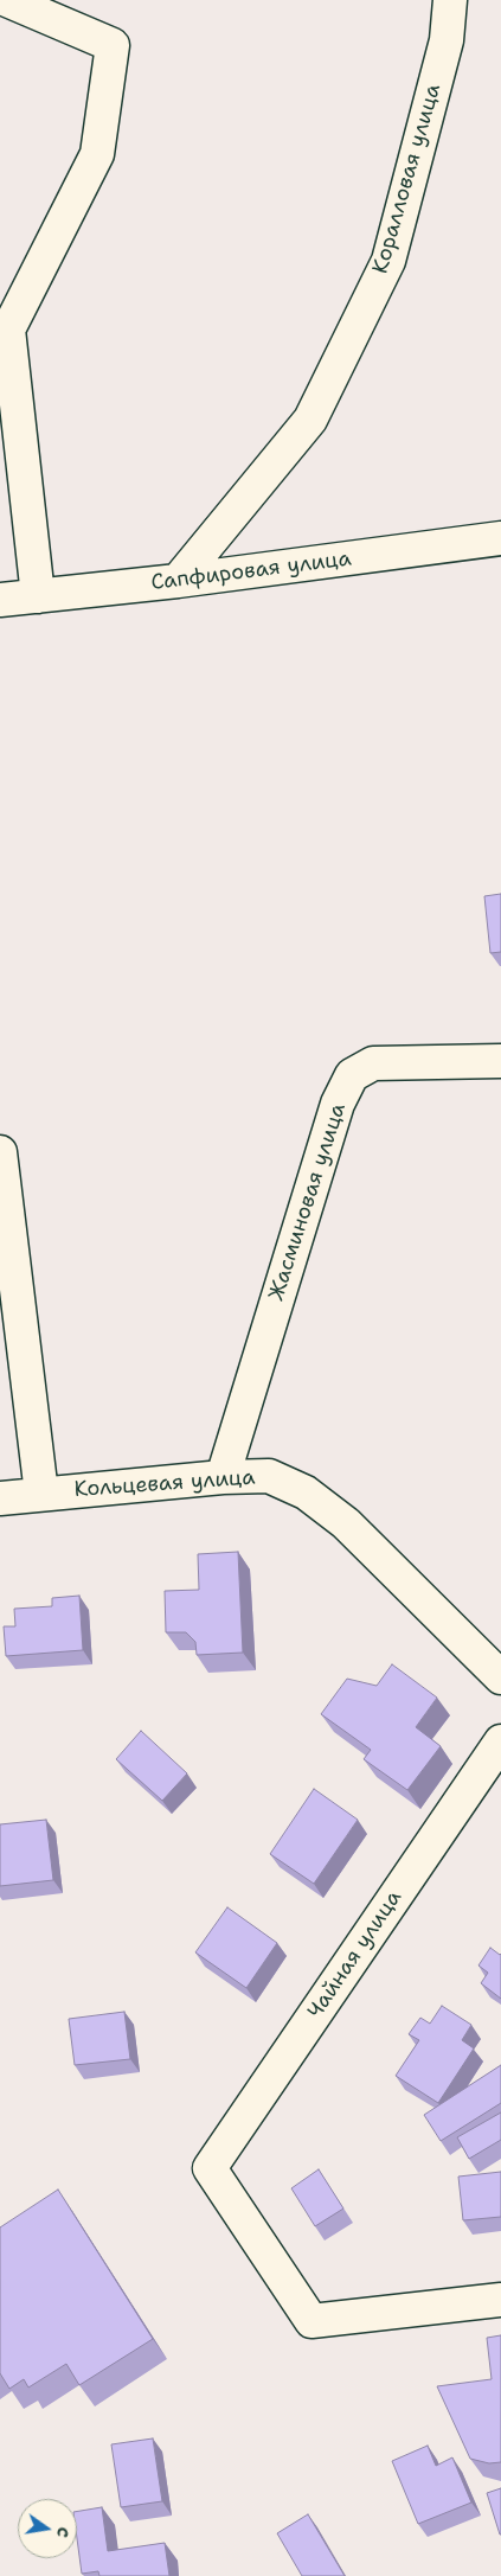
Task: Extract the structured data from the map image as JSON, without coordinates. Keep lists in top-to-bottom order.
{
  "streets": {
    "street": [
      "Коралловая улица",
      "Сапфировая улица",
      "Жасминовая улица",
      "Кольцевая улица",
      "Чайная улица"
    ]
  },
  "crossings": [
    ["Коралловая улица", "Сапфировая улица"],
    ["Жасминовая улица", "Кольцевая улица"]
  ],
  "north": "right"
}
